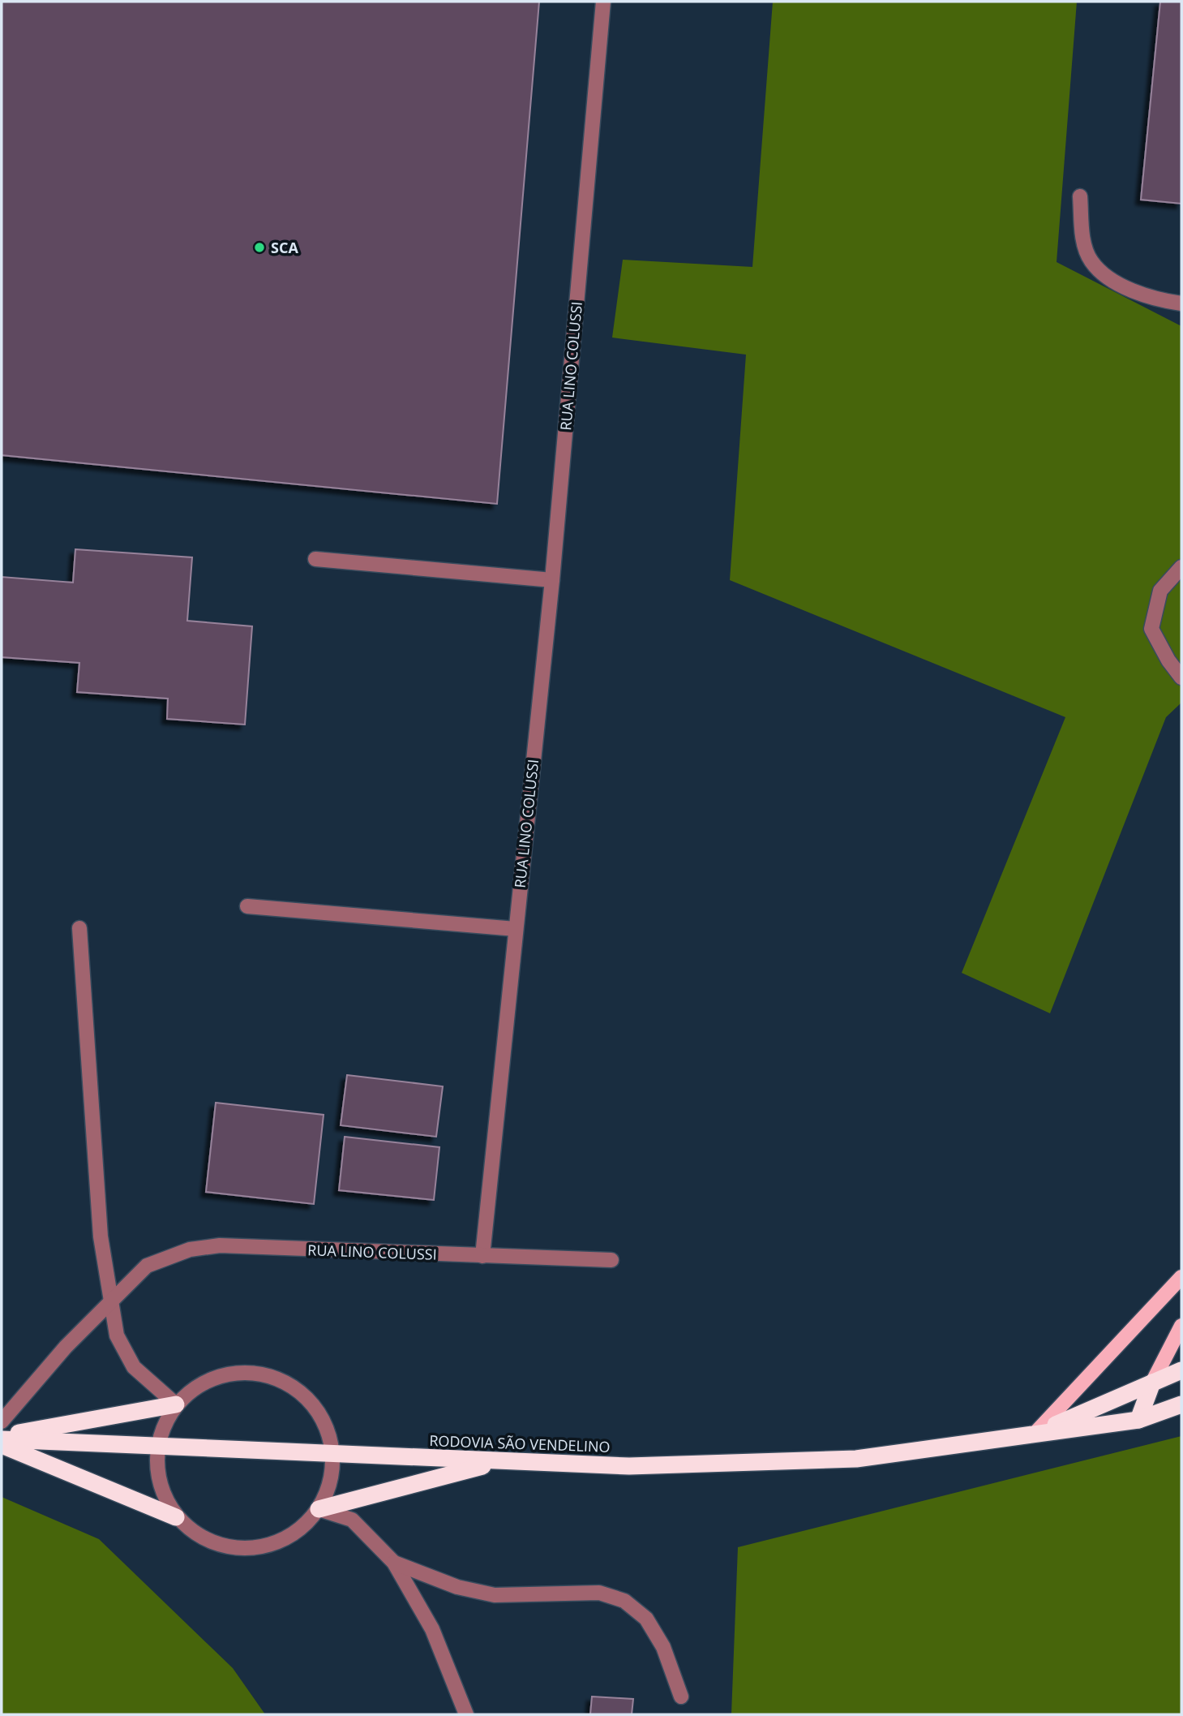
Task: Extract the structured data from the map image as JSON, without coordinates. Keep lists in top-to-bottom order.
{
  "streets": {
    "highway": ["RODOVIA SÃO VENDELINO"],
    "street": ["RUA LINO COLUSSI"]
  },
  "places": ["SCA"]
}
